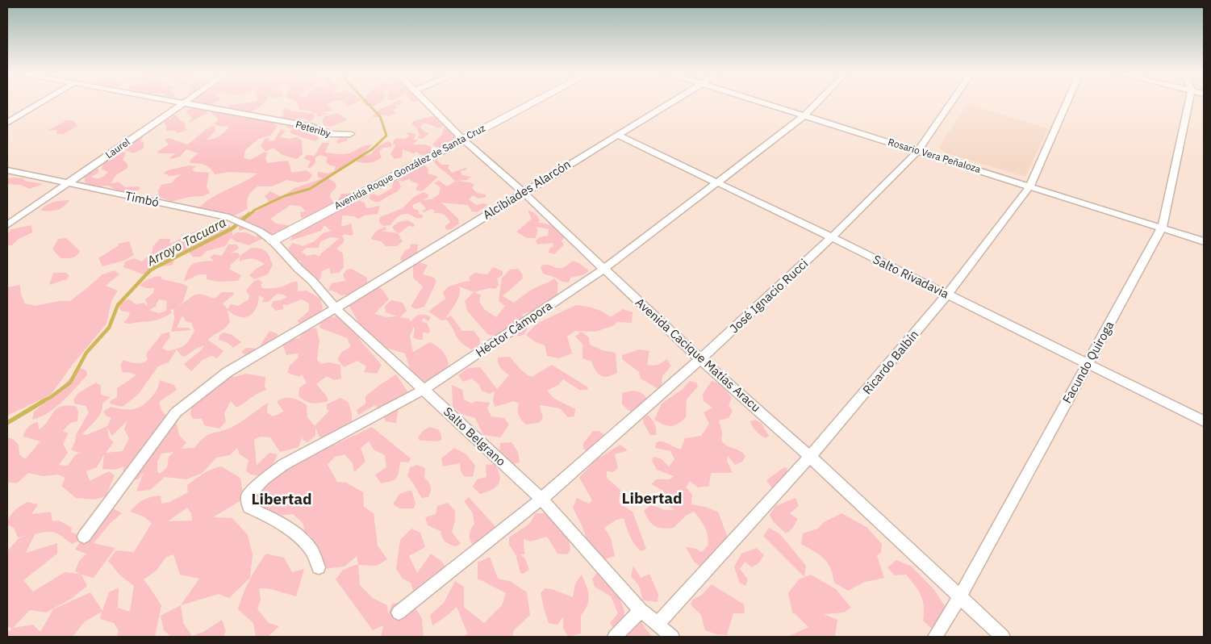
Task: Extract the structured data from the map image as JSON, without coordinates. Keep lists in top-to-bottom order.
{
  "streets": {
    "main road": ["Avenida Roque González de Santa Cruz"],
    "street": [
      "Peteriby",
      "Laurel",
      "Rosario Vera Peñaloza",
      "Alcibíades Alarcón",
      "Timbó",
      "Salto Rivadavia",
      "José Ignacio Rucci",
      "Héctor Cámpora",
      "Avenida Cacique Matías Aracu",
      "Ricardo Balbín",
      "Facundo Quiroga",
      "Salto Belgrano"
    ]
  },
  "crossings": [
    ["Laurel", "Timbó"],
    ["Rosario Vera Peñaloza", "José Ignacio Rucci"],
    ["Rosario Vera Peñaloza", "Héctor Cámpora"],
    ["Rosario Vera Peñaloza", "Ricardo Balbín"],
    ["Rosario Vera Peñaloza", "Facundo Quiroga"],
    ["Avenida Roque González de Santa Cruz", "Timbó"],
    ["Avenida Roque González de Santa Cruz", "Avenida Cacique Matías Aracu"],
    ["Avenida Roque González de Santa Cruz", "Salto Belgrano"],
    ["Alcibíades Alarcón", "Salto Rivadavia"],
    ["Alcibíades Alarcón", "Avenida Cacique Matías Aracu"],
    ["Alcibíades Alarcón", "Salto Belgrano"],
    ["Timbó", "Salto Belgrano"],
    ["Salto Rivadavia", "José Ignacio Rucci"],
    ["Salto Rivadavia", "Héctor Cámpora"],
    ["Salto Rivadavia", "Ricardo Balbín"],
    ["Salto Rivadavia", "Facundo Quiroga"],
    ["José Ignacio Rucci", "Avenida Cacique Matías Aracu"],
    ["José Ignacio Rucci", "Salto Belgrano"],
    ["Héctor Cámpora", "Avenida Cacique Matías Aracu"],
    ["Héctor Cámpora", "Salto Belgrano"],
    ["Avenida Cacique Matías Aracu", "Ricardo Balbín"],
    ["Avenida Cacique Matías Aracu", "Facundo Quiroga"],
    ["Ricardo Balbín", "Salto Belgrano"]
  ],
  "districts": ["Libertad", "Libertad"],
  "water": ["Arroyo Tacuara"]
}
